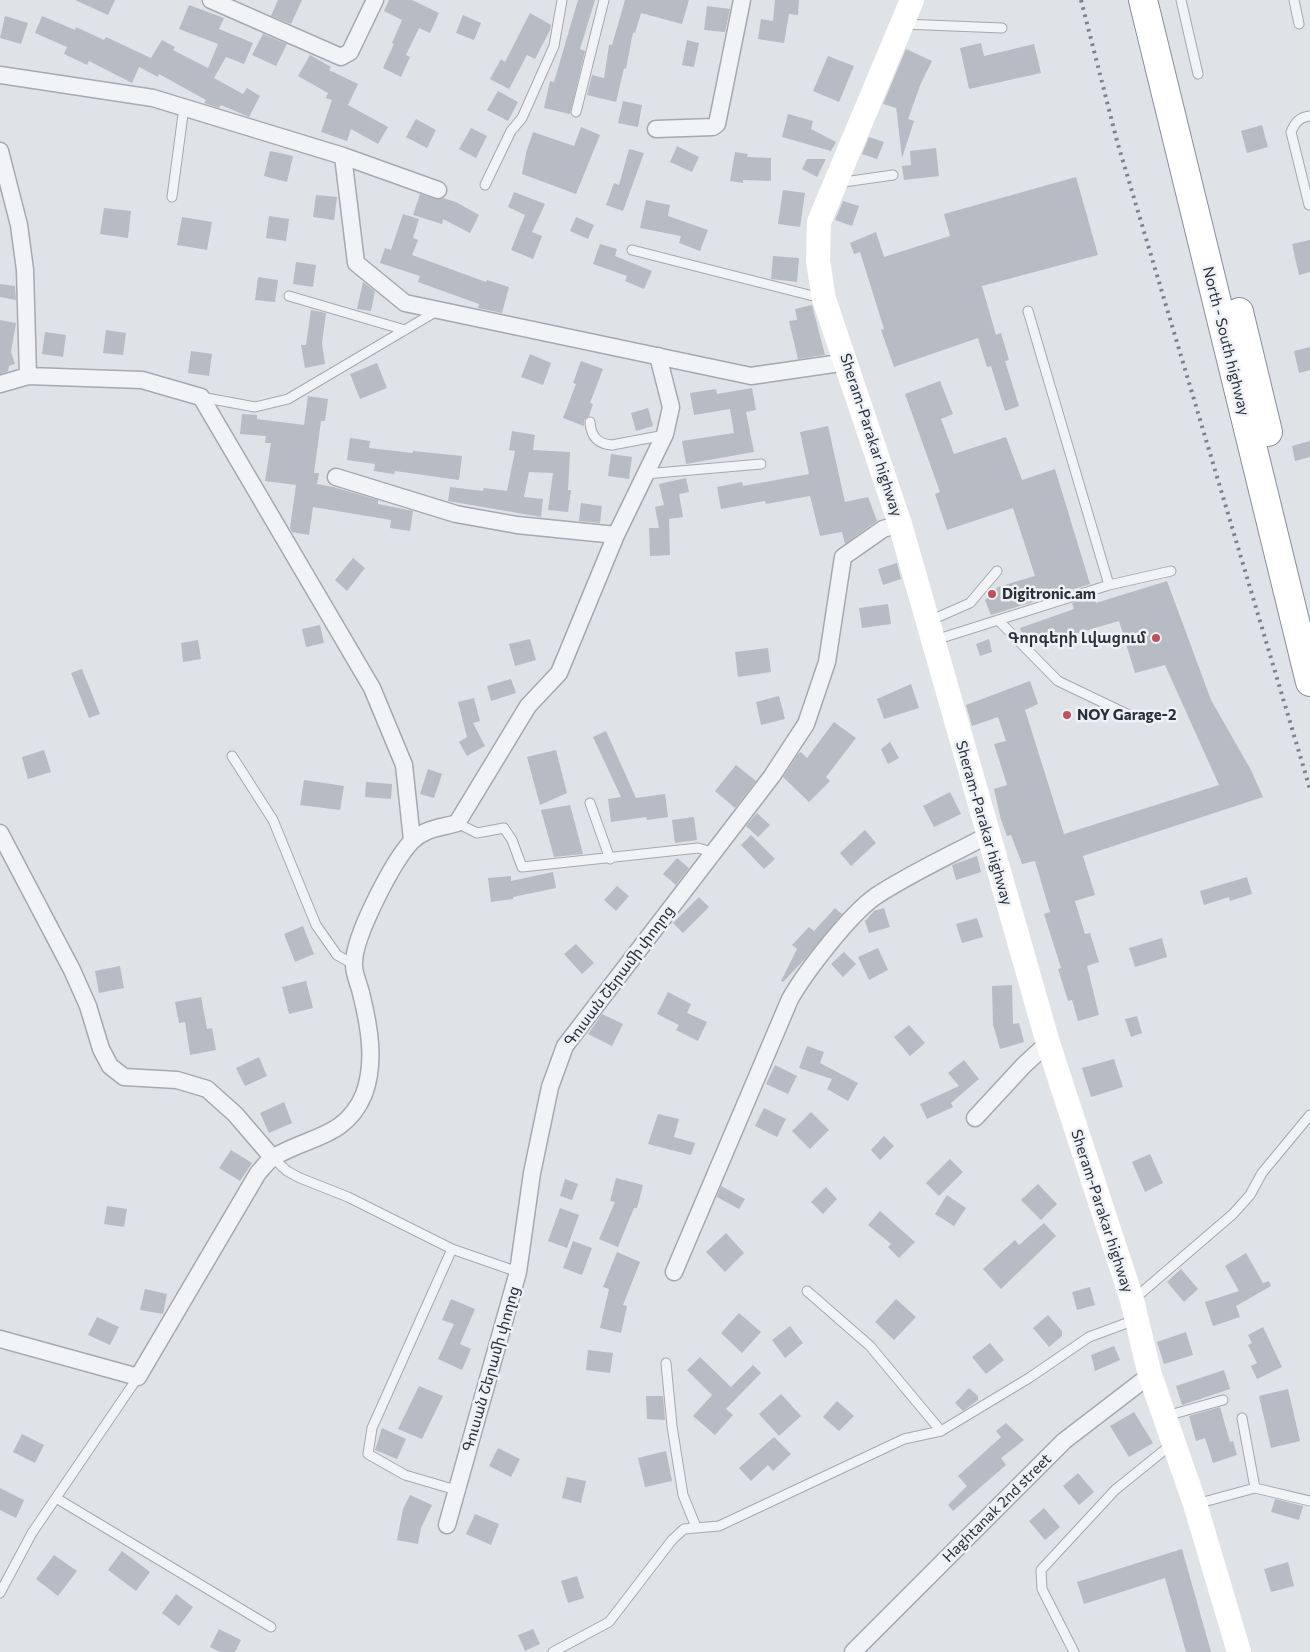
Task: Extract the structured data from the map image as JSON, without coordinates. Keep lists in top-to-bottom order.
{
  "streets": {
    "highway": ["North - South highway"],
    "street": ["Sheram-Parakar highway", "Գուսան Շերամի փողոց", "Haghtanak 2nd street"]
  },
  "crossings": [
    ["Sheram-Parakar highway", "Գուսան Շերամի փողոց"],
    ["Sheram-Parakar highway", "Haghtanak 2nd street"]
  ],
  "places": ["Digitronic.am", "Գորգերի Լվացում", "NOY Garage-2"]
}
